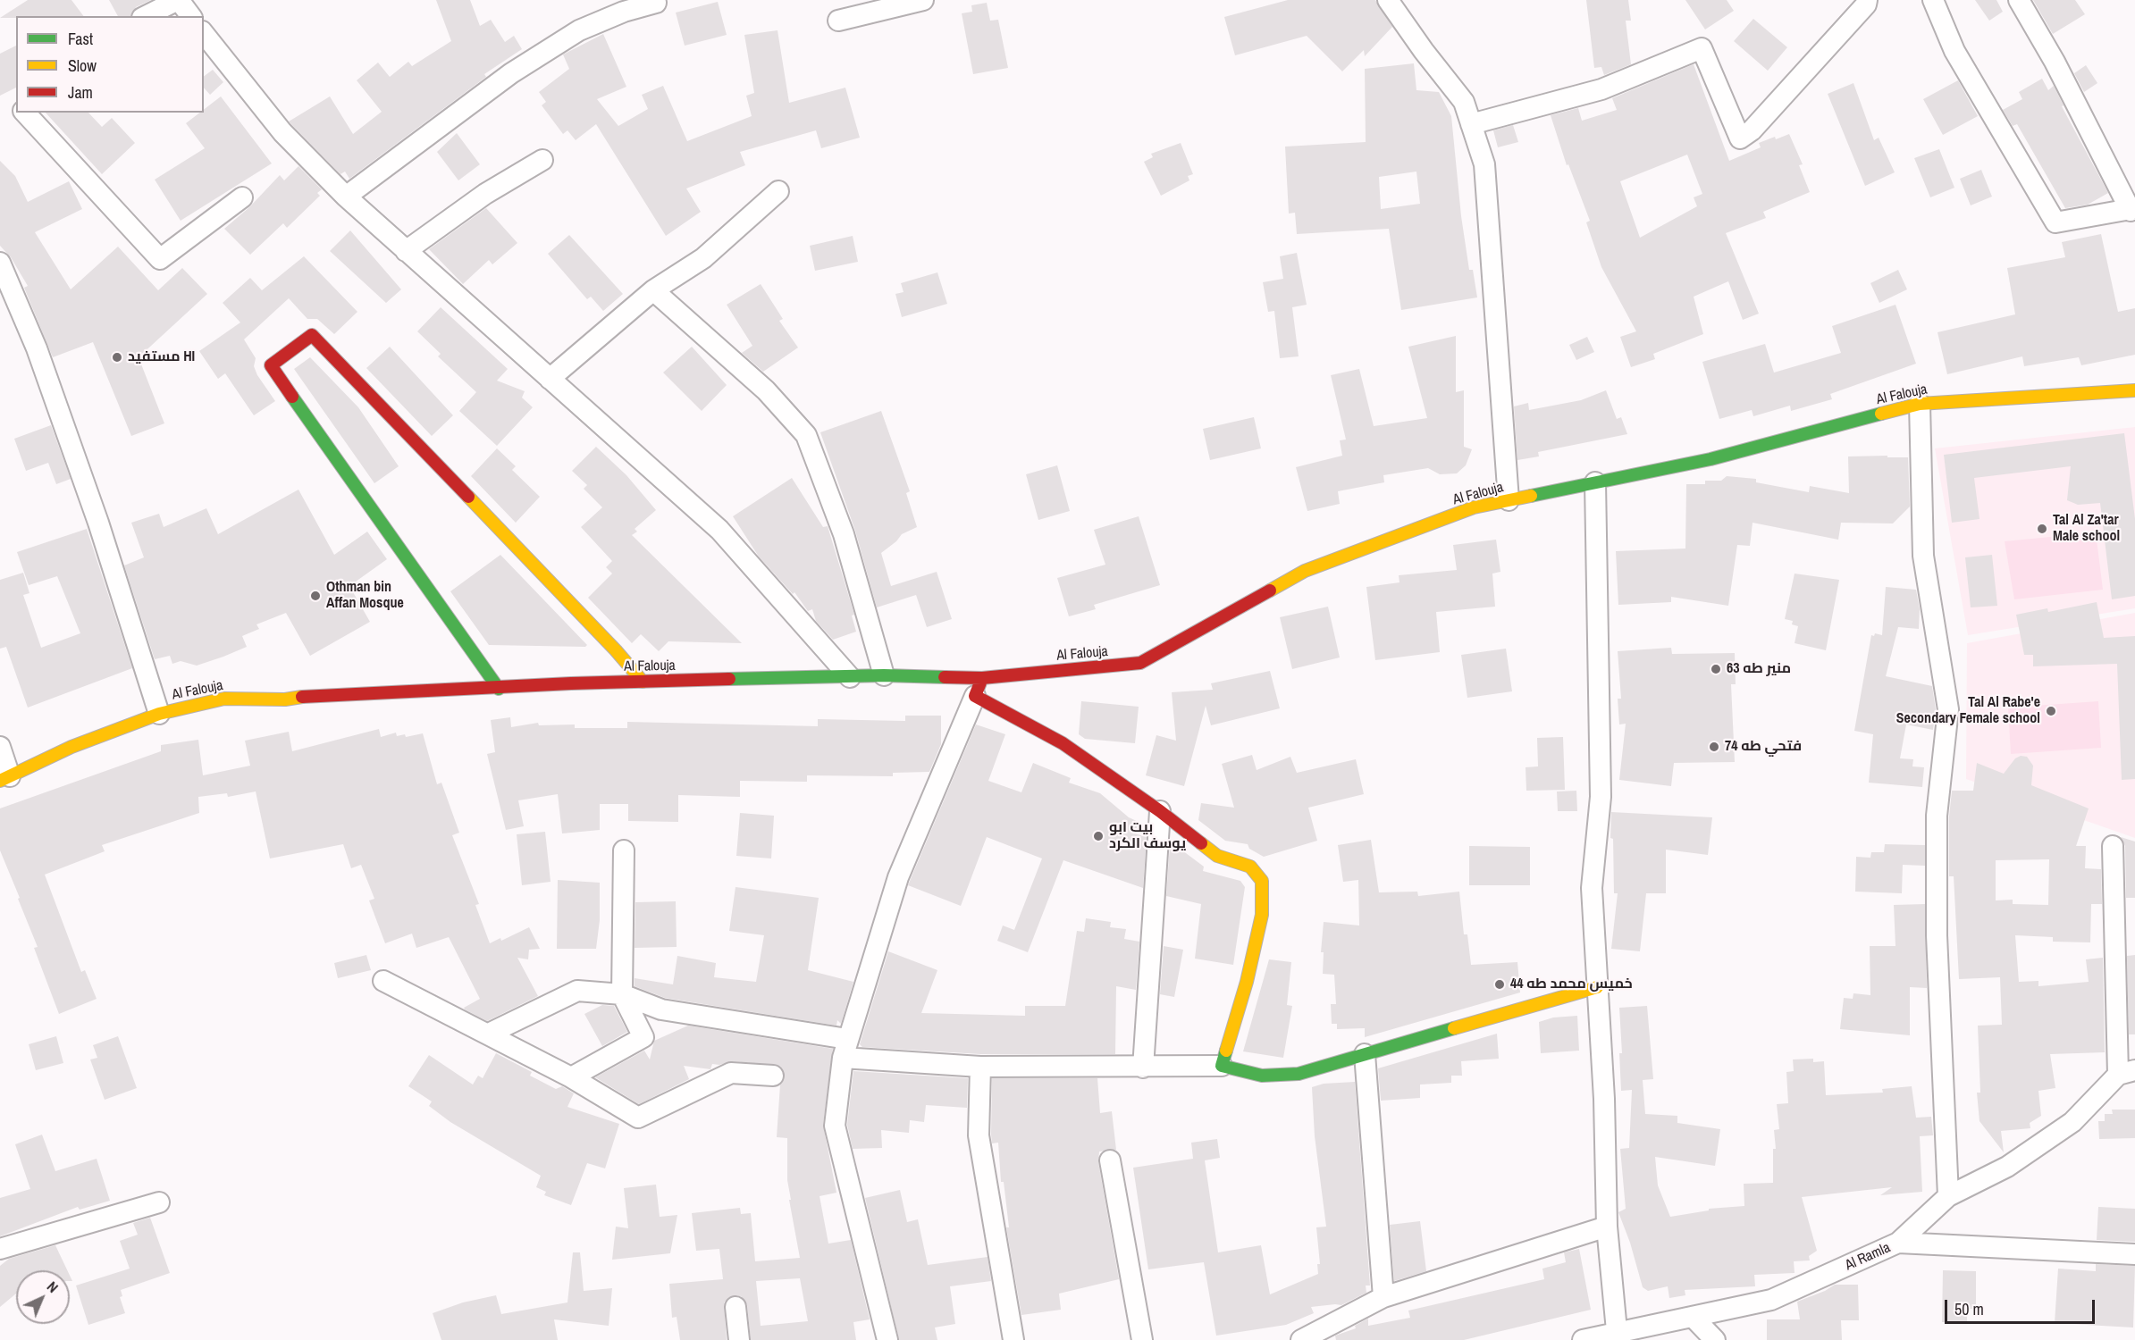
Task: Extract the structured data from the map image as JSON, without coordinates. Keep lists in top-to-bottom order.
{
  "streets": {
    "main road": ["Al Falouja"],
    "street": ["Al Ramla"]
  },
  "places": [
    "مستفيد HI",
    "Tal Al Za'tar Male school",
    "Othman bin Affan Mosque",
    "منير طه 63",
    "Tal Al Rabe'e Secondary Female school",
    "فتحي طه 74",
    "بيت ابو يوسف الكرد",
    "خميس محمد طه 44"
  ],
  "legend": ["Fast", "Slow", "Jam"],
  "scale_bar": "50 m",
  "north": "top right"
}
